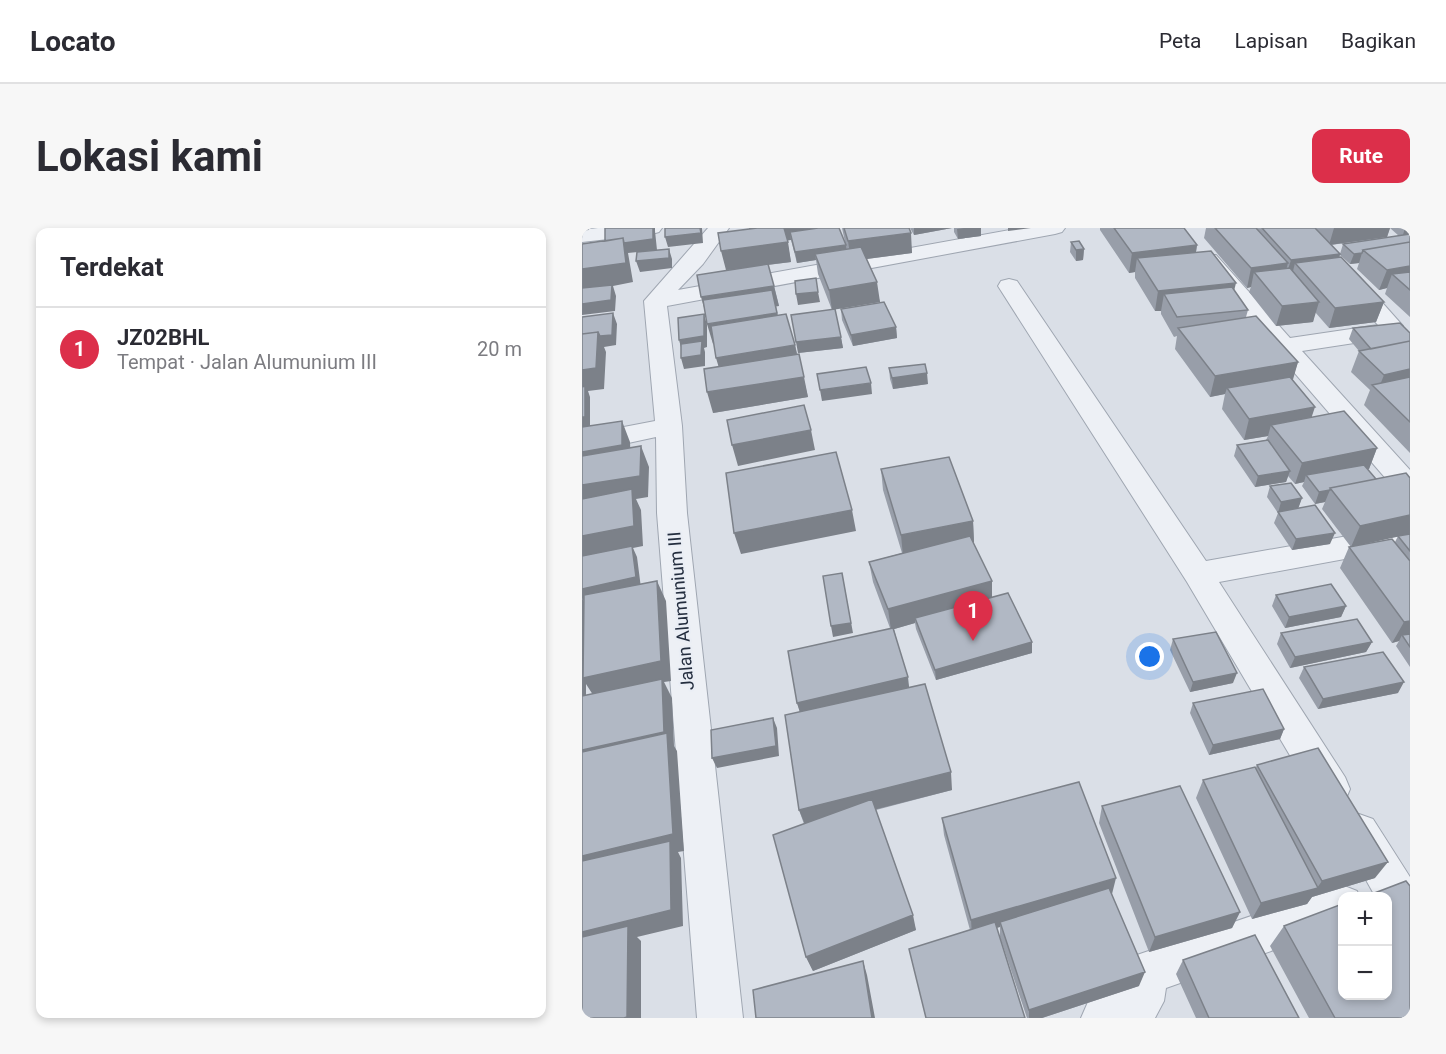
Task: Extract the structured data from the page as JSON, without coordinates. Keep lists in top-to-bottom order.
{
  "streets": {
    "street": ["Jalan Alumunium III"]
  },
  "page": {
    "header": "Locato",
    "nav": ["Peta", "Lapisan", "Bagikan"],
    "buttons": "Rute",
    "title": "Lokasi kami",
    "heading": "Terdekat",
    "list": [
      {
        "mark": "1",
        "name": "JZ02BHL",
        "note": "Tempat · Jalan Alumunium III",
        "value": "20 m"
      }
    ],
    "pins": "1",
    "map_buttons": ["+", "−"]
  }
}
